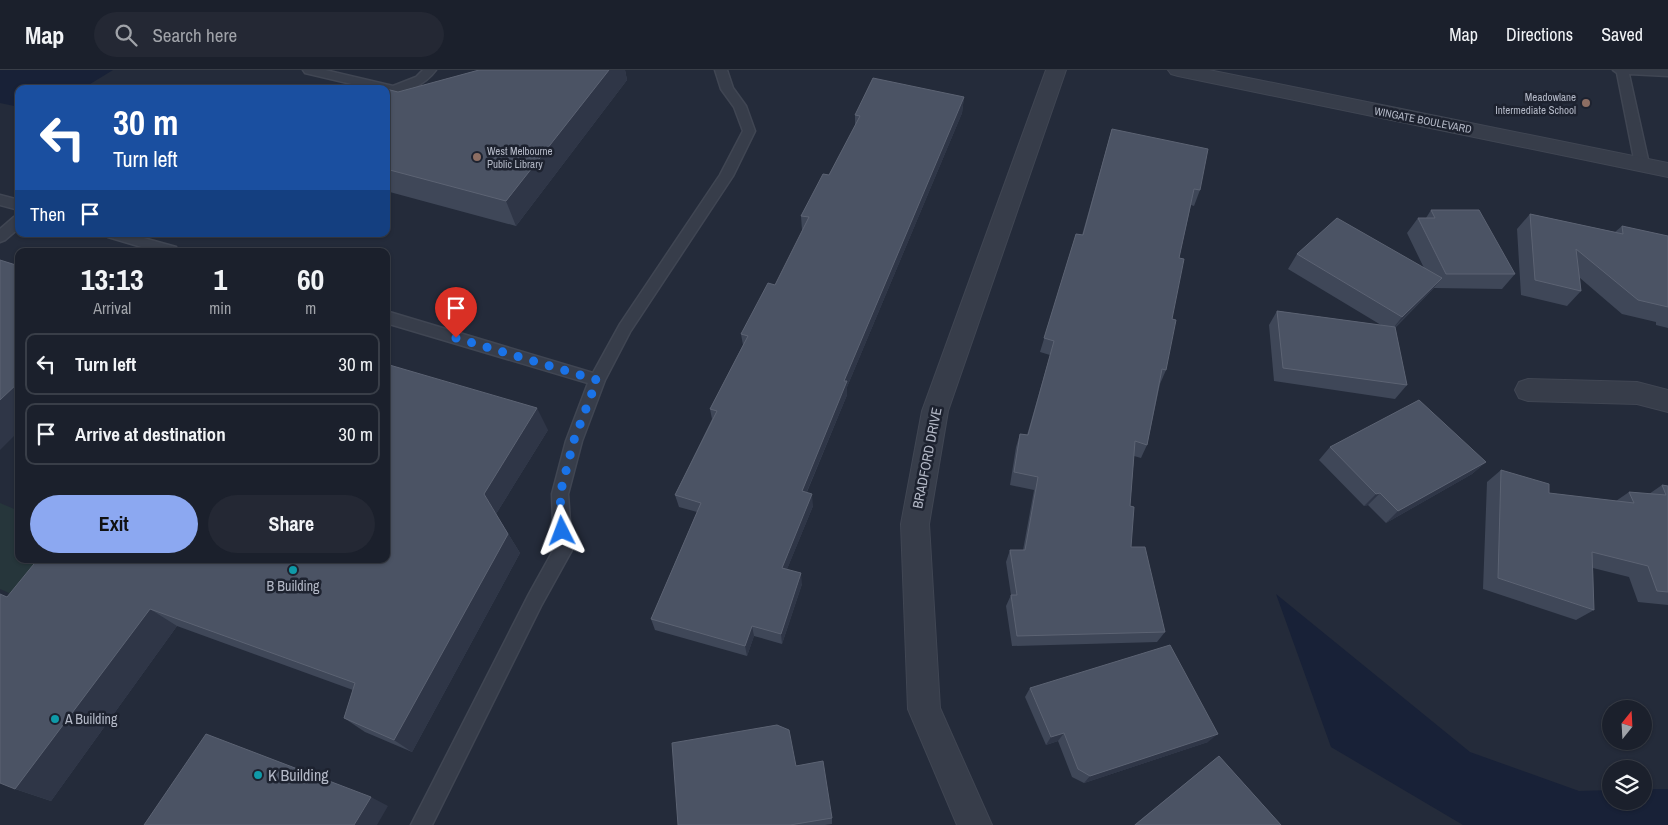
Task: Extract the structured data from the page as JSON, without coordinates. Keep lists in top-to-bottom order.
{
  "streets": {
    "street": ["WINGATE BOULEVARD", "BRADFORD DRIVE"]
  },
  "places": [
    "Meadowlane Intermediate School",
    "West Melbourne Public Library",
    "B Building",
    "A Building",
    "K Building"
  ],
  "north": "top",
  "page": {
    "header": "Map",
    "search": "Search here",
    "nav": ["Map", "Directions", "Saved"],
    "turn": ["30 m", "Turn left"],
    "then": "Then",
    "eta": [
      "13:13",
      "Arrival",
      "1",
      "min",
      "60",
      "m"
    ],
    "list": [
      {
        "name": "Turn left",
        "value": "30 m"
      },
      {
        "name": "Arrive at destination",
        "value": "30 m"
      }
    ],
    "buttons": ["Exit", "Share"]
  }
}
